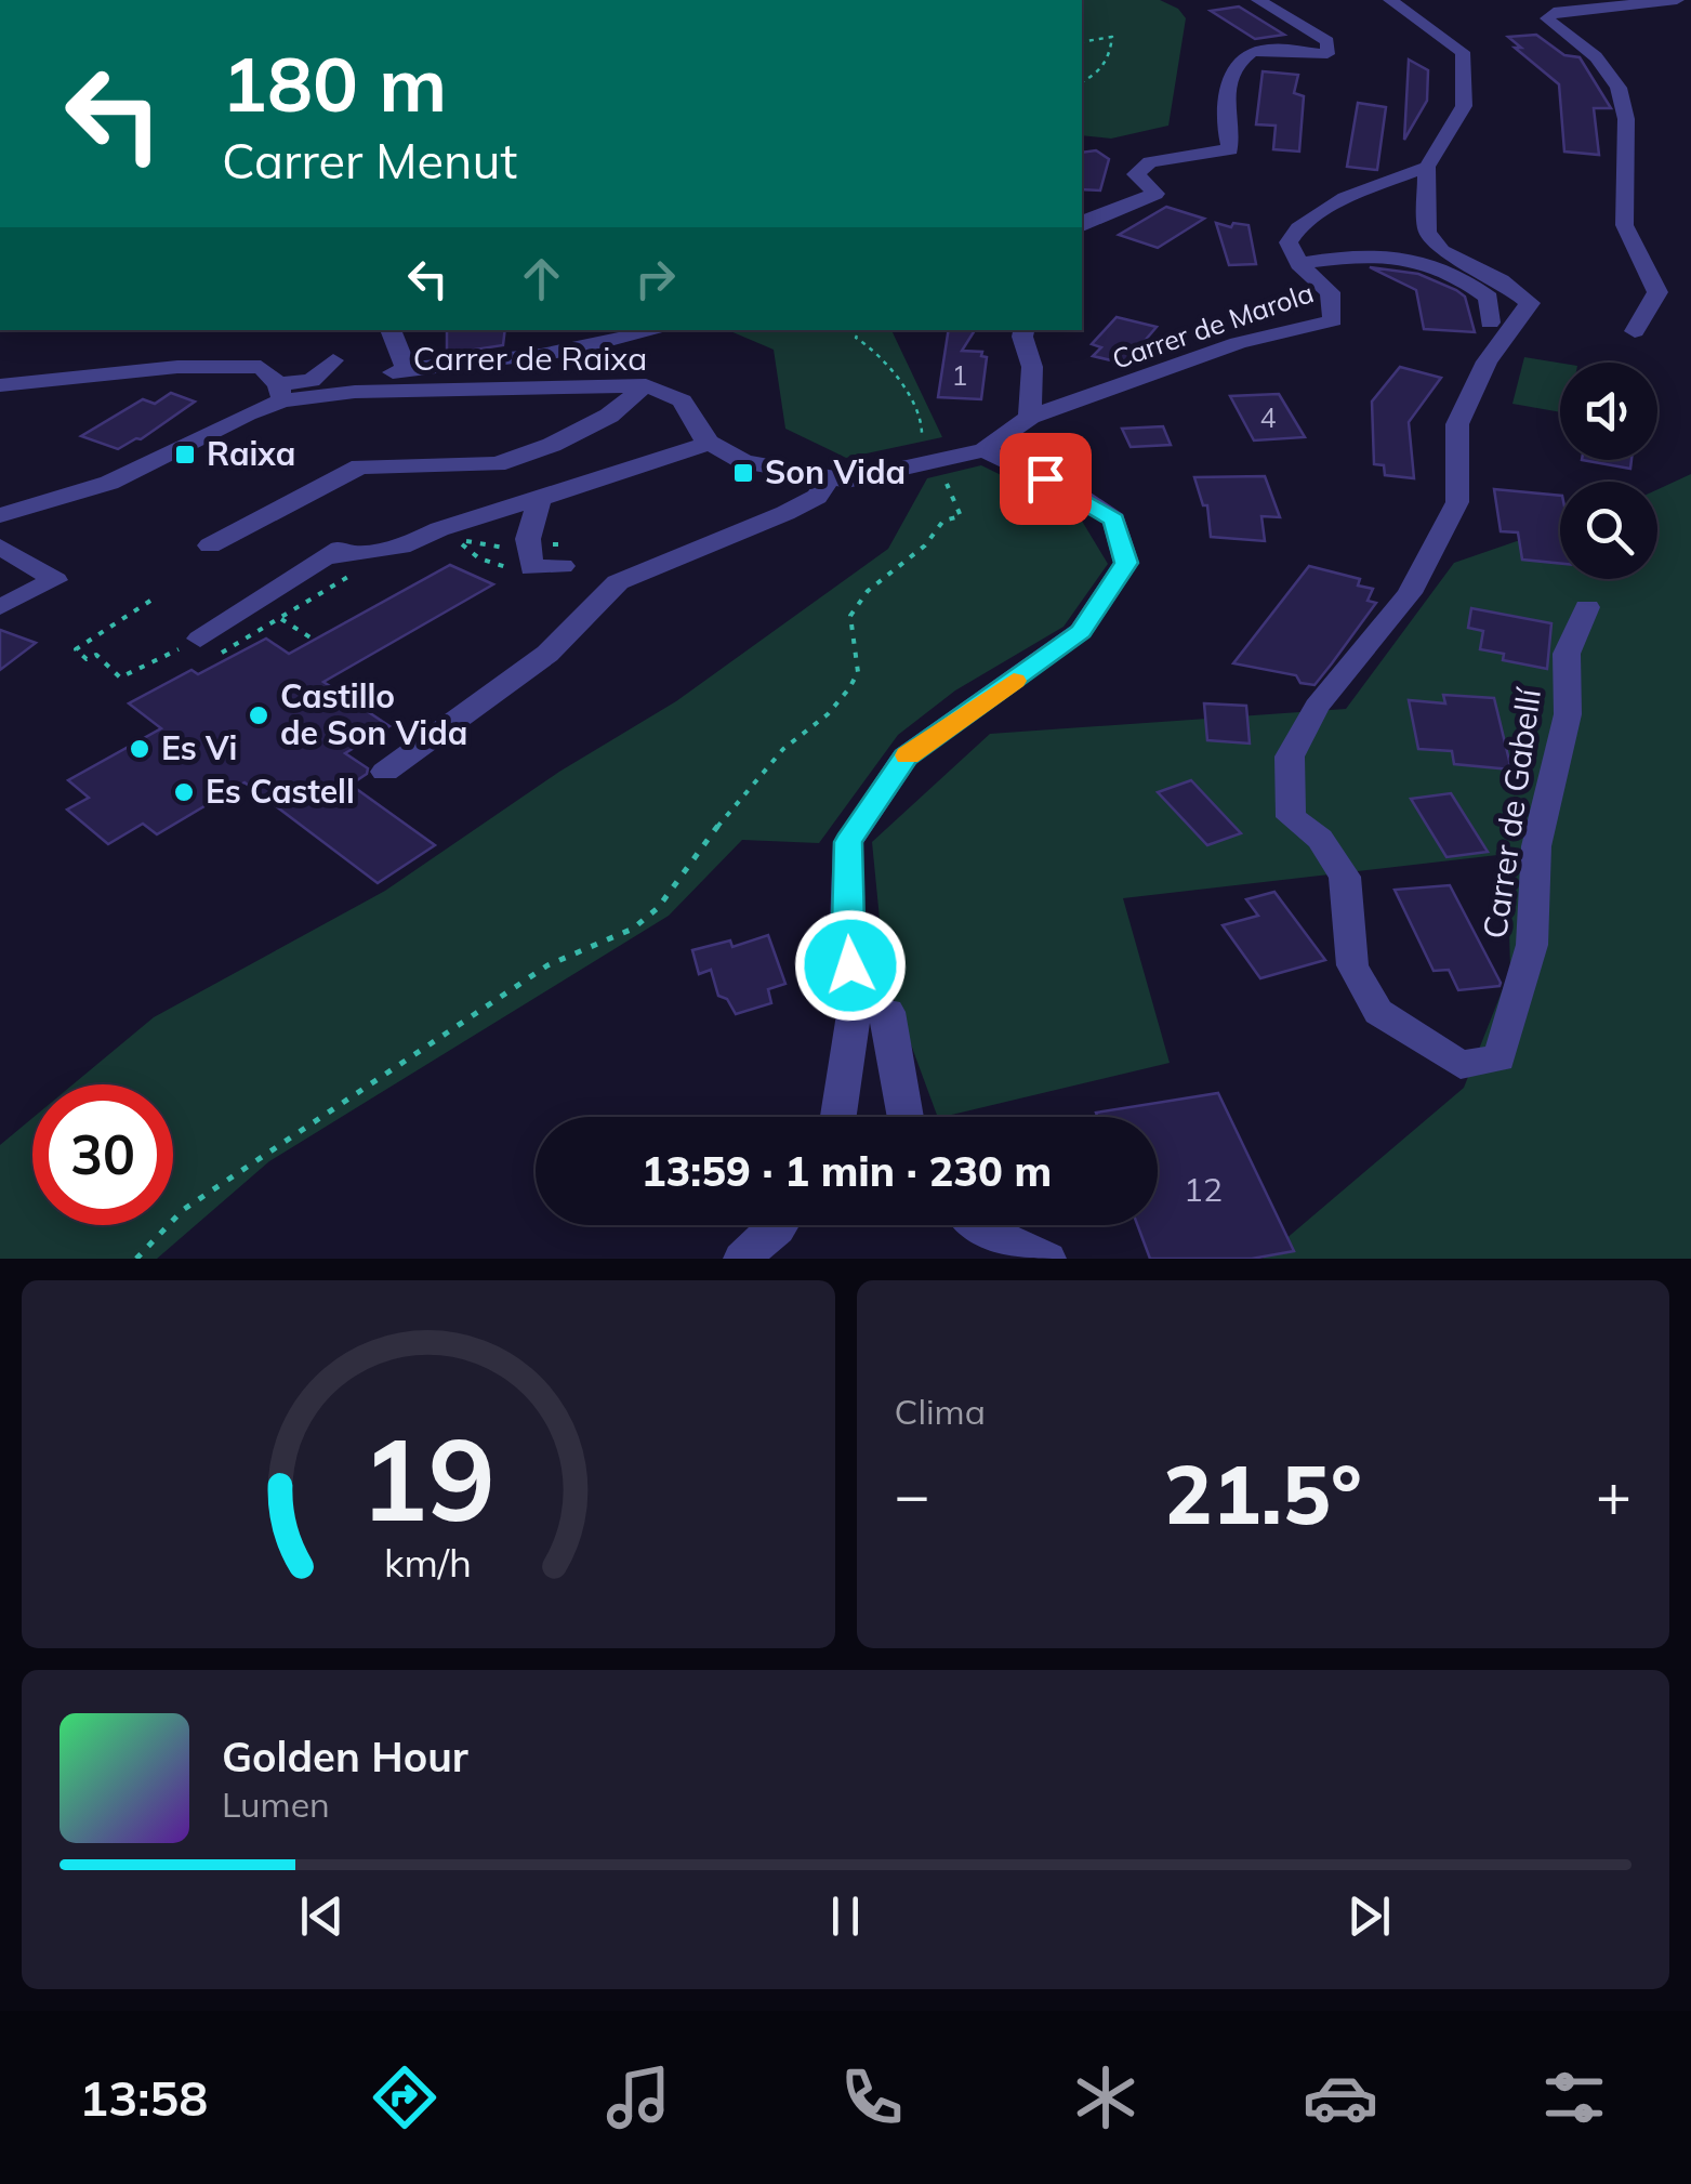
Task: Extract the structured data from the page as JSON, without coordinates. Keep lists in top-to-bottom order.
{
  "streets": {
    "street": ["Carrer de Marola", "Carrer de Raixa", "Carrer de Gabellí"]
  },
  "crossings": [
    ["Carrer de Marola", "Carrer de Raixa"],
    ["Carrer de Marola", "Carrer de Gabellí"]
  ],
  "places": {
    "transit": ["Raixa", "Son Vida"],
    "other": ["Castillo de Son Vida", "Es Vi", "Es Castell"]
  },
  "house_numbers": ["1", "4", "12"],
  "page": {
    "turn": ["180 m", "Carrer Menut"],
    "limit": "30",
    "trip": "13:59 · 1 min · 230 m",
    "tile": "Clima",
    "heat": ["−", "21.5°", "+"],
    "song": ["Golden Hour", "Lumen"],
    "tabs": "13:58",
    "gauge": ["19", "km/h"]
  }
}
